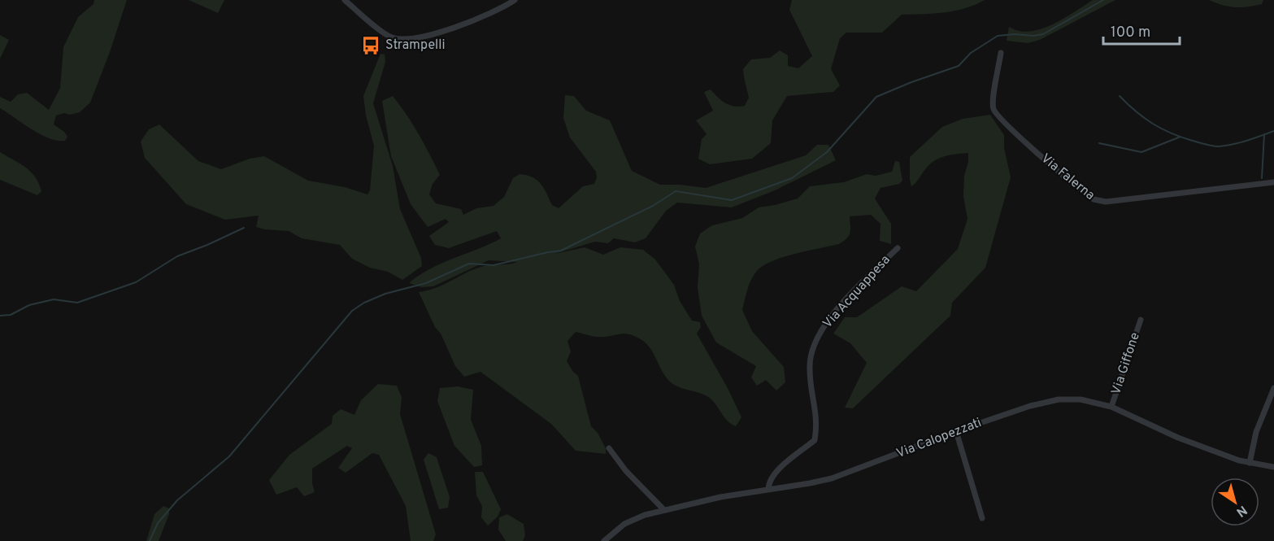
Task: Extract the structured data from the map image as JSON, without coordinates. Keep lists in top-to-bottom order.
{
  "streets": {
    "street": [
      "Via Falerna",
      "Via Acquappesa",
      "Via Giffone",
      "Via Calopezzati"
    ]
  },
  "crossings": [
    ["Via Acquappesa", "Via Calopezzati"],
    ["Via Giffone", "Via Calopezzati"]
  ],
  "places": {
    "bus stop": ["Strampelli"]
  },
  "scale_bar": "100 m",
  "north": "bottom right"
}
